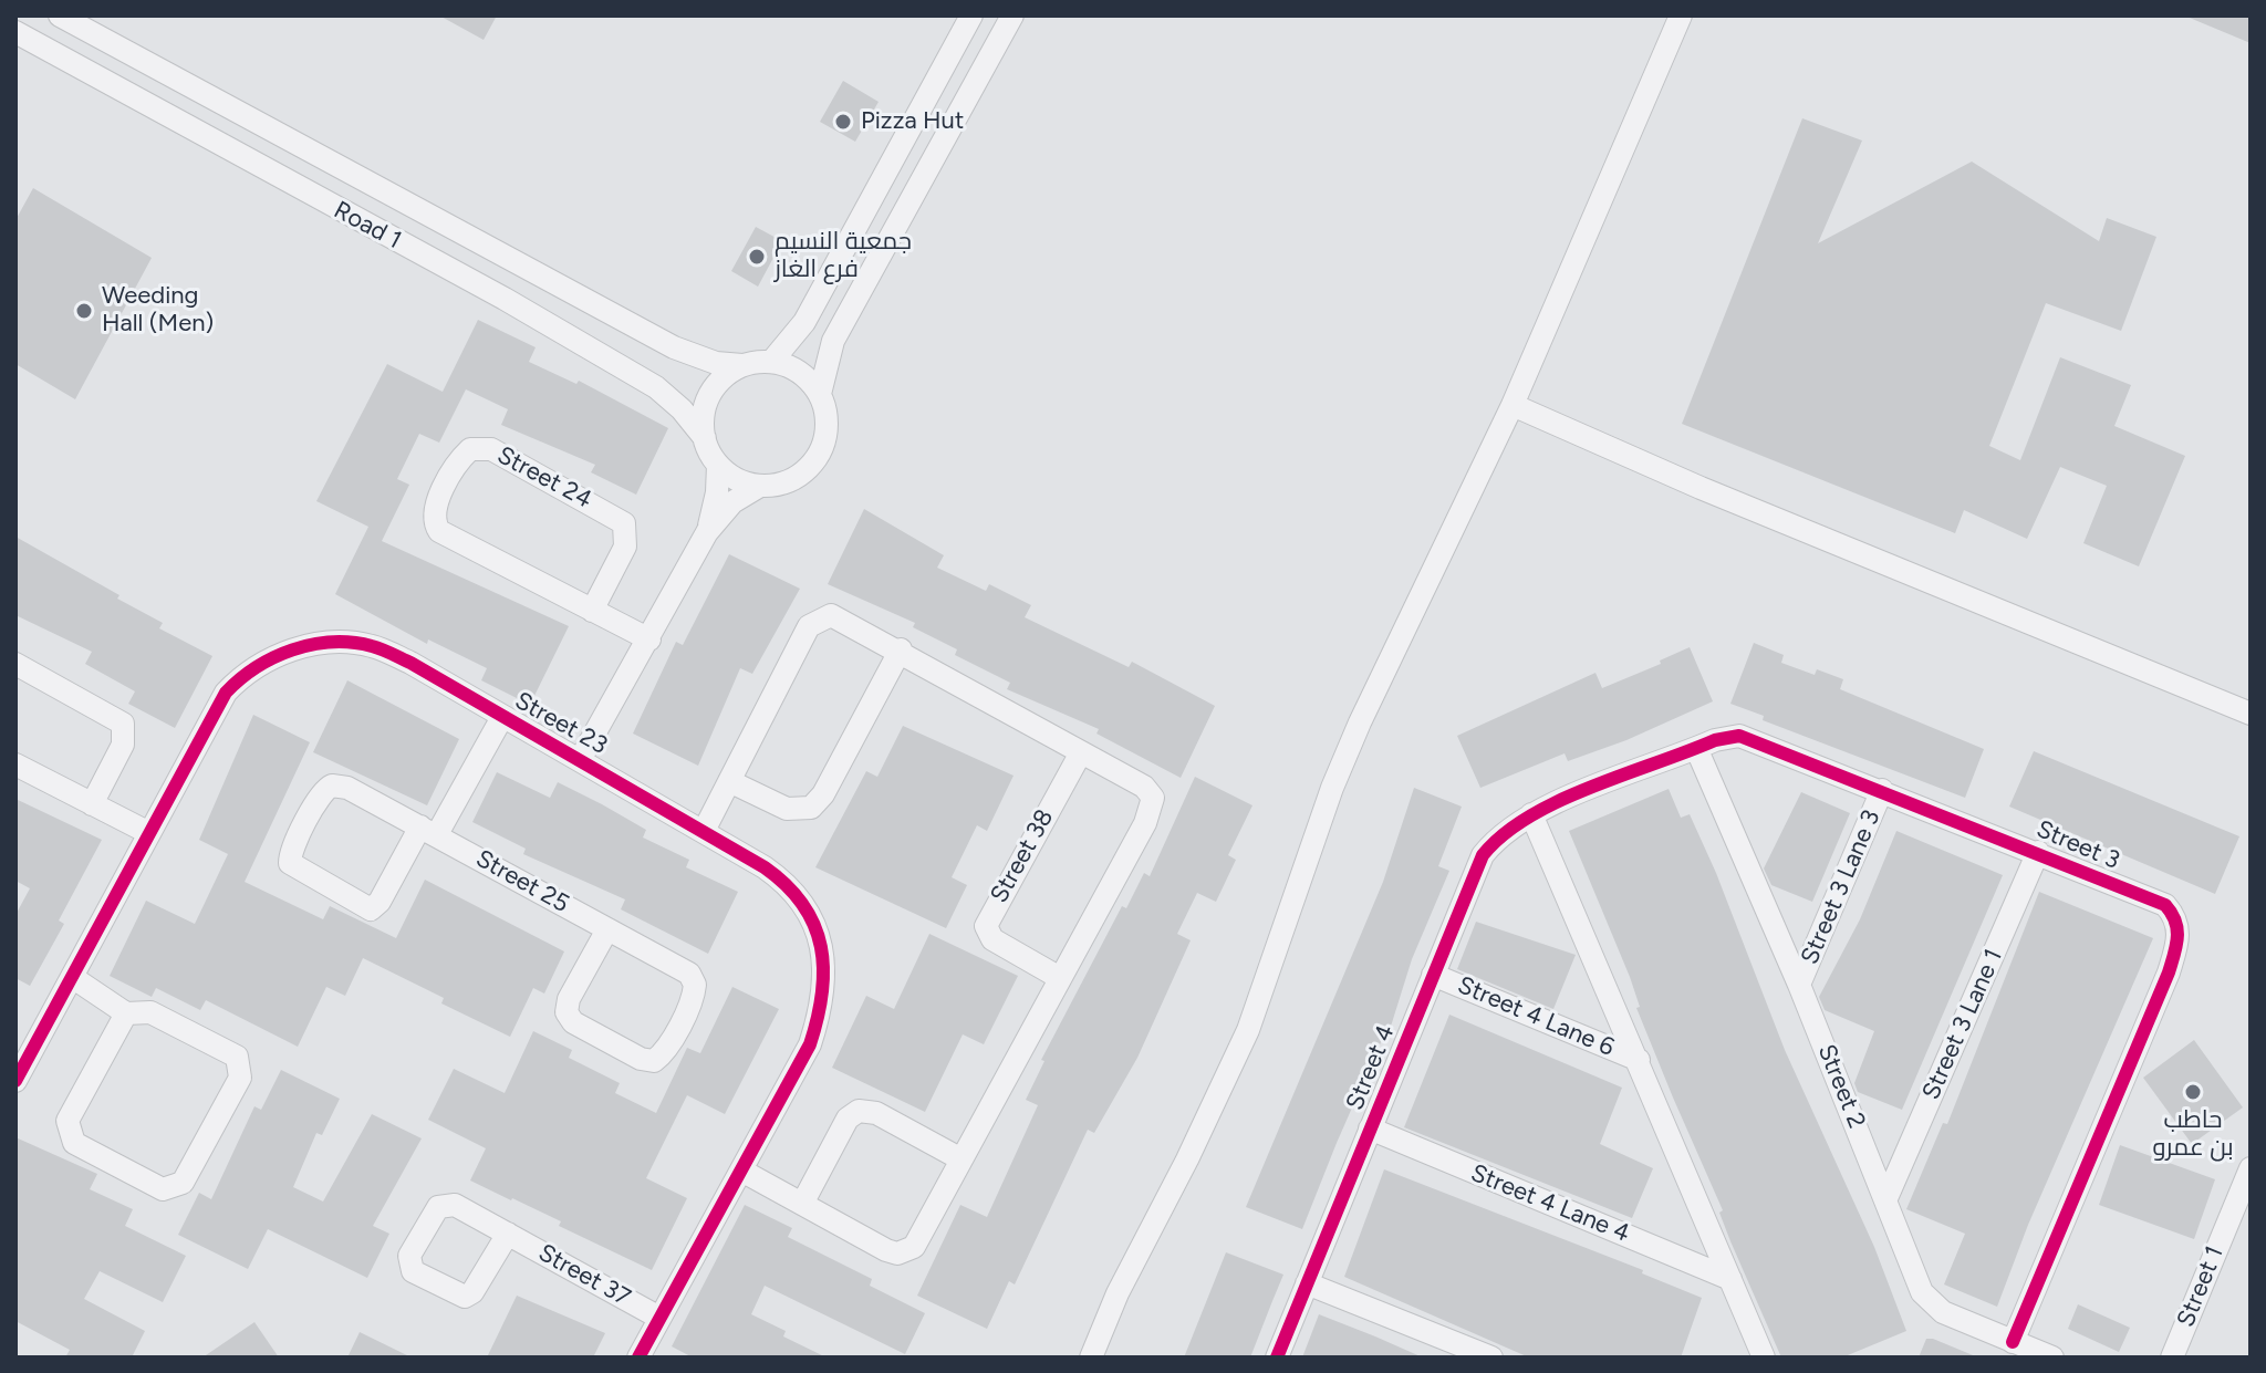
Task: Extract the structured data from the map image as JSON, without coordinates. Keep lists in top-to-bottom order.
{
  "streets": {
    "street": [
      "Road 1",
      "Street 24",
      "Street 23",
      "Street 3",
      "Street 38",
      "Street 25",
      "Street 3 Lane 3",
      "Street 4 Lane 6",
      "Street 3 Lane 1",
      "Street 4",
      "Street 2",
      "Street 4 Lane 4",
      "Street 37",
      "Street 1"
    ]
  },
  "crossings": [
    ["Road 1", "Street 23"],
    ["Street 24", "Street 23"],
    ["Street 23", "Street 25"],
    ["Street 23", "Street 37"],
    ["Street 3", "Street 3 Lane 3"],
    ["Street 3", "Street 3 Lane 1"],
    ["Street 3", "Street 4"],
    ["Street 3", "Street 2"],
    ["Street 3 Lane 3", "Street 2"],
    ["Street 4 Lane 6", "Street 4"],
    ["Street 3 Lane 1", "Street 2"],
    ["Street 4", "Street 4 Lane 4"]
  ],
  "places": [
    "Pizza Hut",
    "جمعية النسيم فرع الغاز",
    "Weeding Hall (Men)",
    "حاطب بن عمرو"
  ]
}
